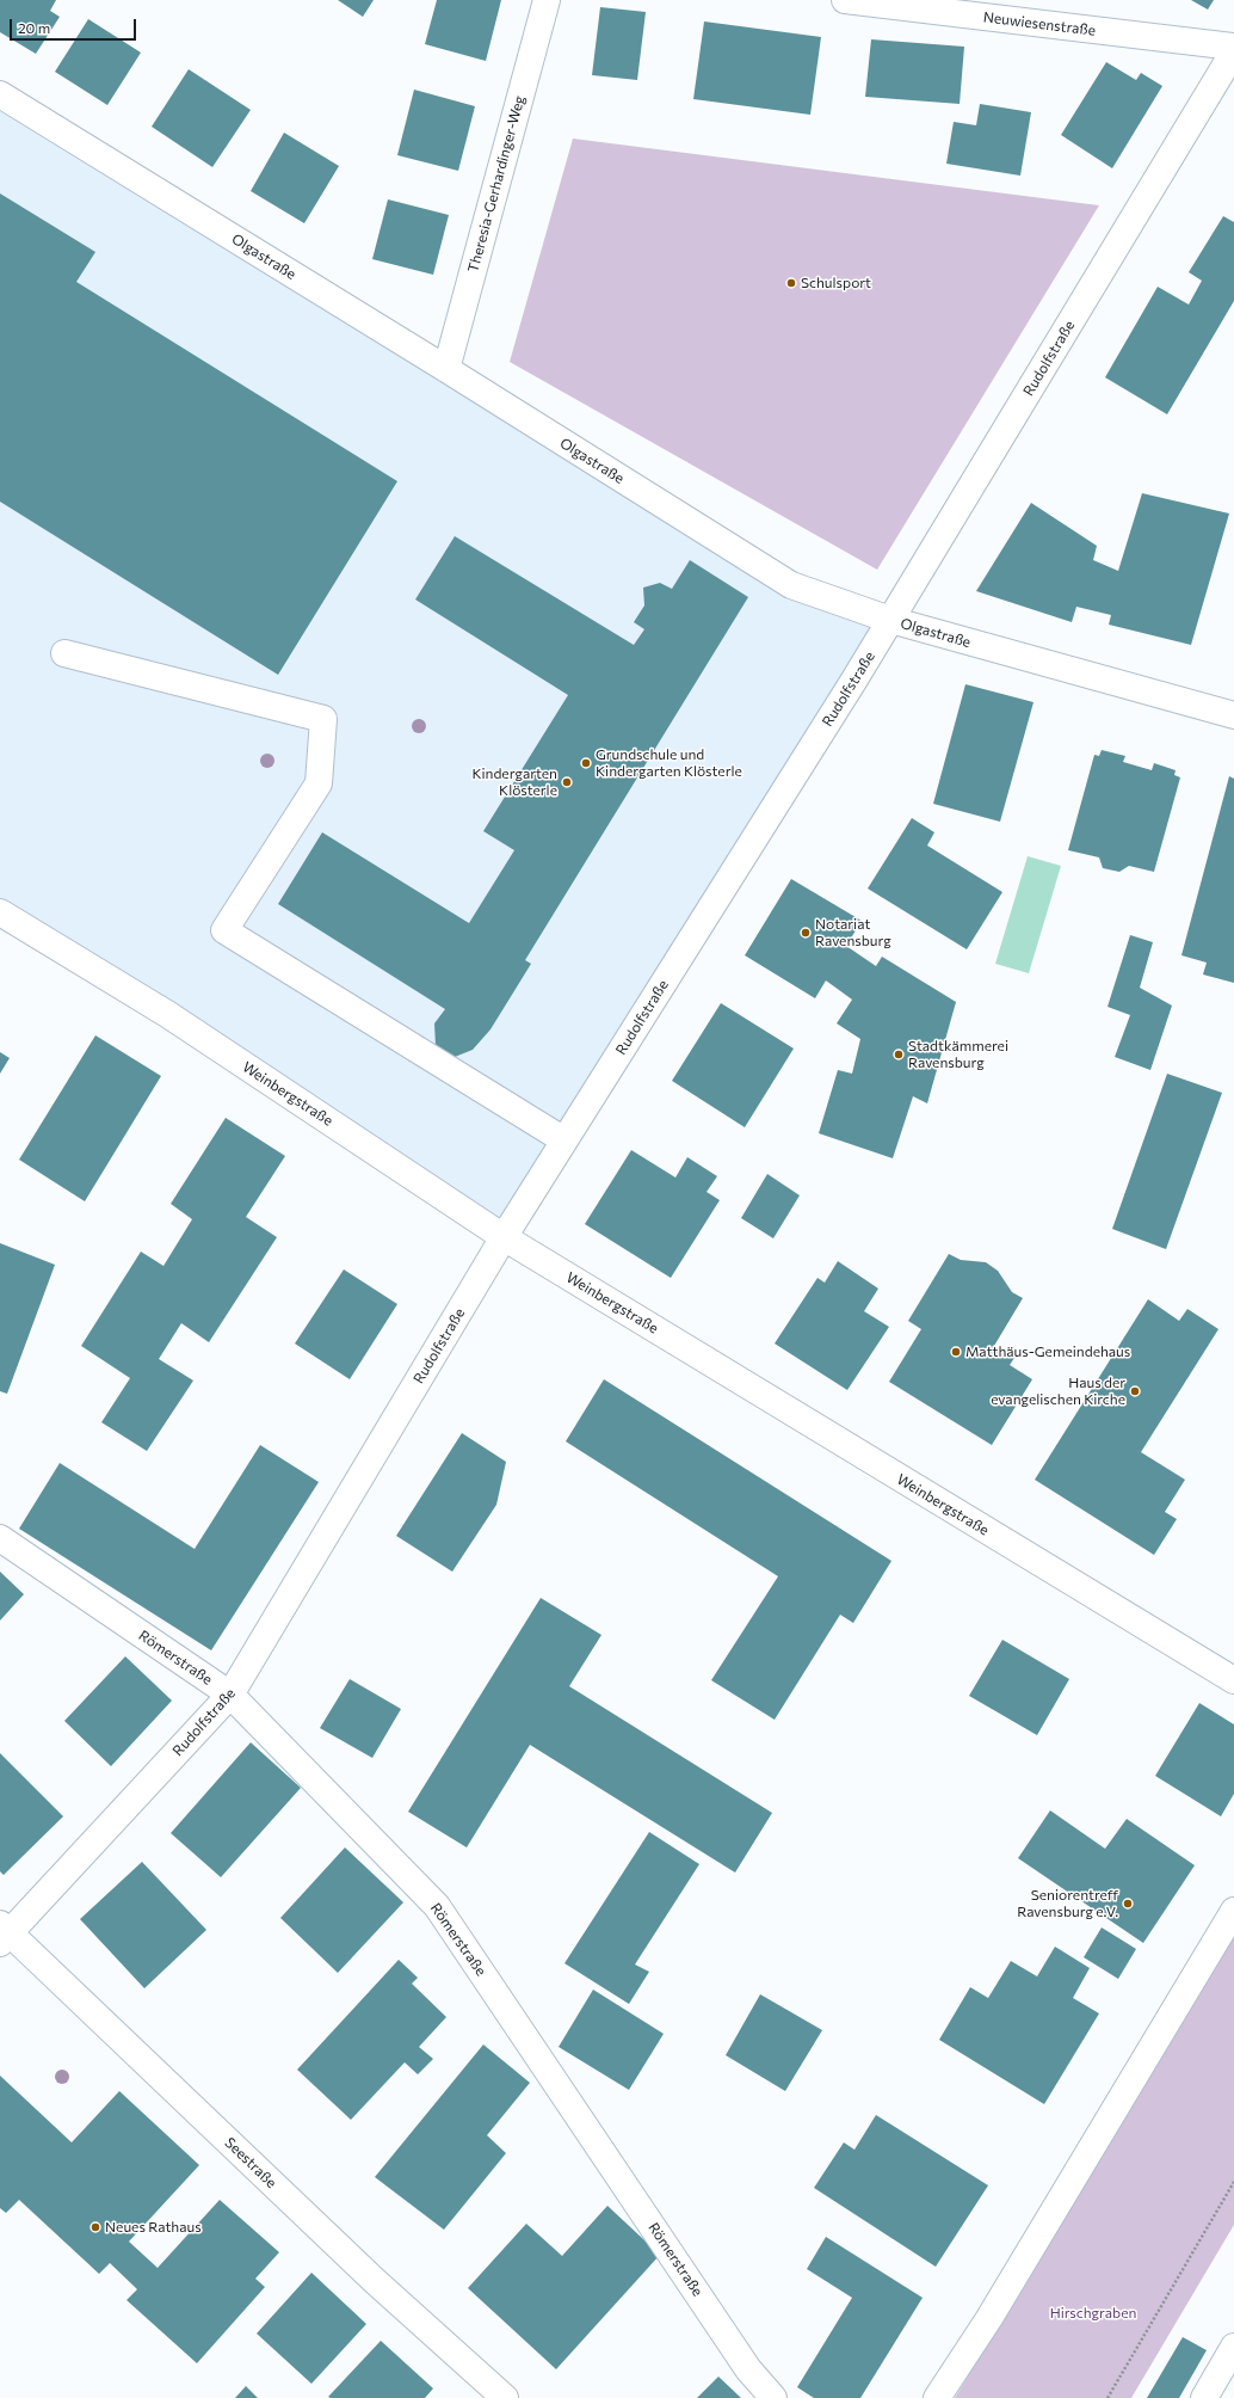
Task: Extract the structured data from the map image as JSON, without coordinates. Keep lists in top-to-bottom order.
{
  "streets": {
    "street": [
      "Neuwiesenstraße",
      "Theresia-Gerhardinger-Weg",
      "Olgastraße",
      "Rudolfstraße",
      "Weinbergstraße",
      "Römerstraße",
      "Seestraße"
    ]
  },
  "crossings": [
    ["Theresia-Gerhardinger-Weg", "Olgastraße"],
    ["Olgastraße", "Rudolfstraße"],
    ["Rudolfstraße", "Weinbergstraße"],
    ["Rudolfstraße", "Römerstraße"],
    ["Rudolfstraße", "Seestraße"]
  ],
  "parks": ["Hirschgraben"],
  "places": [
    "Schulsport",
    "Grundschule und Kindergarten Klösterle",
    "Kindergarten Klösterle",
    "Notariat Ravensburg",
    "Stadtkämmerei Ravensburg",
    "Matthäus-Gemeindehaus",
    "Haus der evangelischen Kirche",
    "Seniorentreff Ravensburg e.V.",
    "Neues Rathaus"
  ],
  "scale_bar": "20 m"
}
